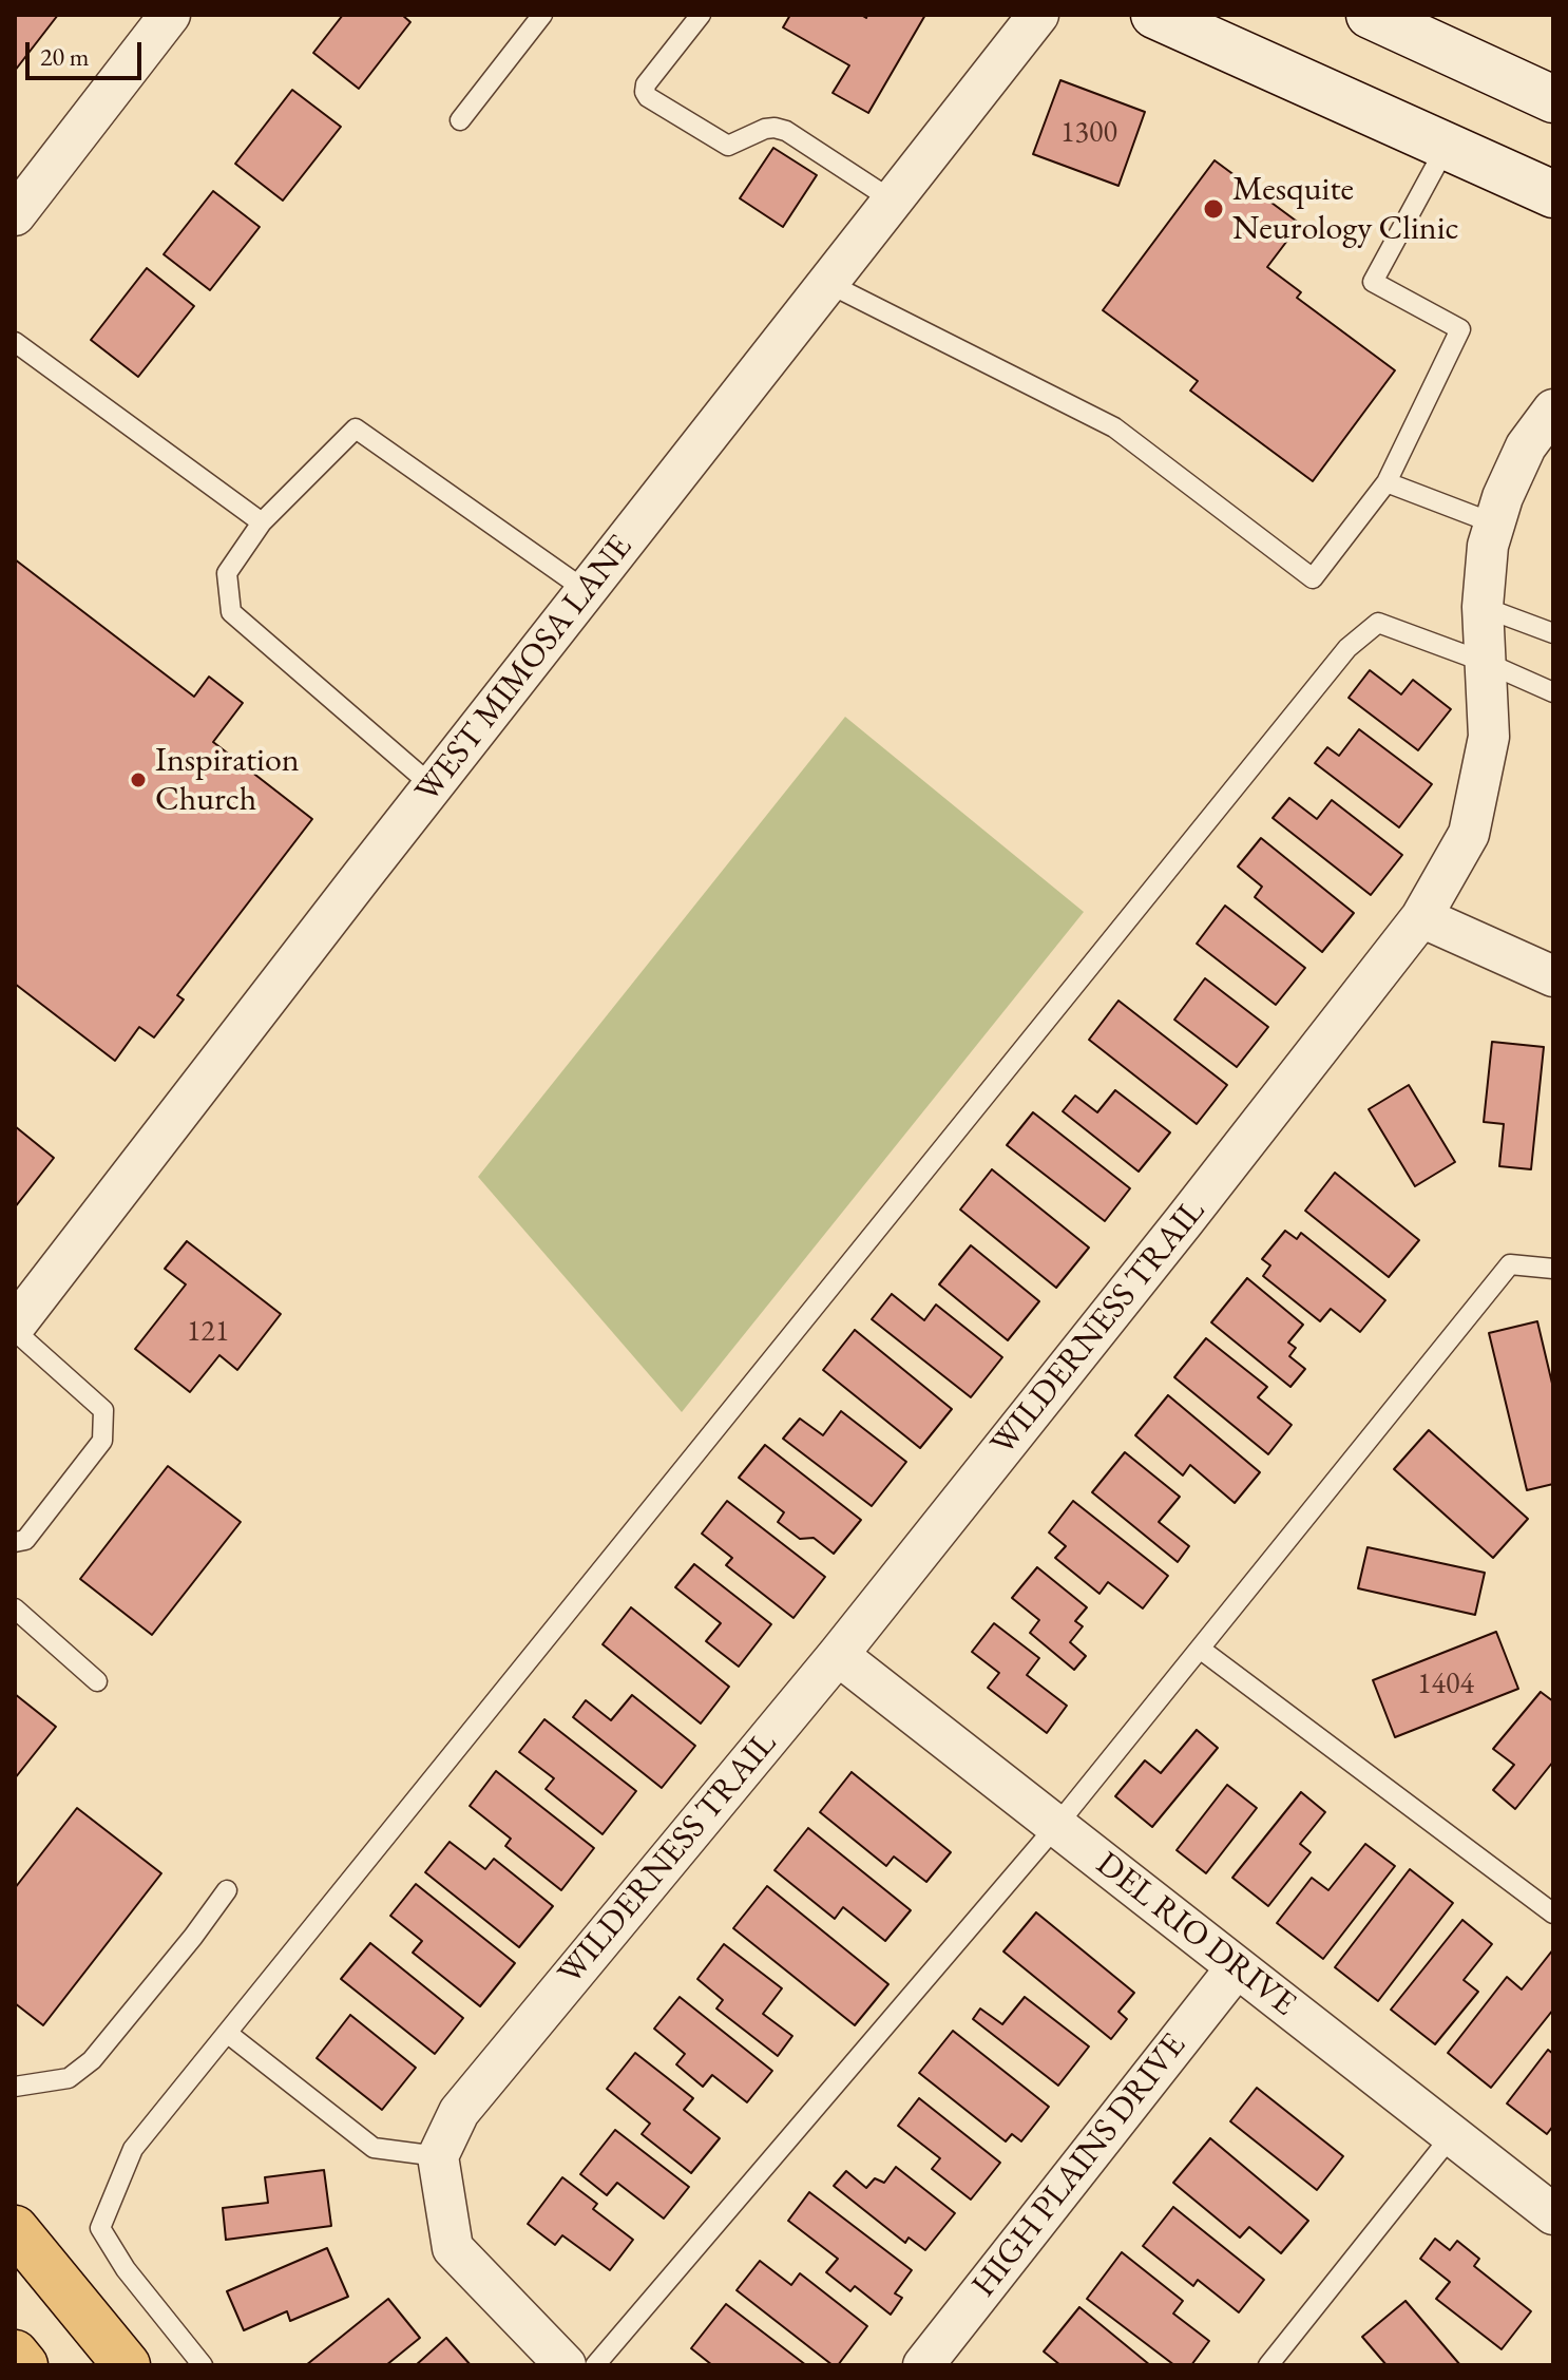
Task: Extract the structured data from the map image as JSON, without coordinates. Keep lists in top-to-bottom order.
{
  "streets": {
    "street": [
      "WEST MIMOSA LANE",
      "WILDERNESS TRAIL",
      "DEL RIO DRIVE",
      "HIGH PLAINS DRIVE"
    ]
  },
  "crossings": [
    ["WILDERNESS TRAIL", "DEL RIO DRIVE"],
    ["DEL RIO DRIVE", "HIGH PLAINS DRIVE"]
  ],
  "places": ["Mesquite Neurology Clinic", "Inspiration Church"],
  "house_numbers": ["1300", "121", "1404"],
  "scale_bar": "20 m"
}
